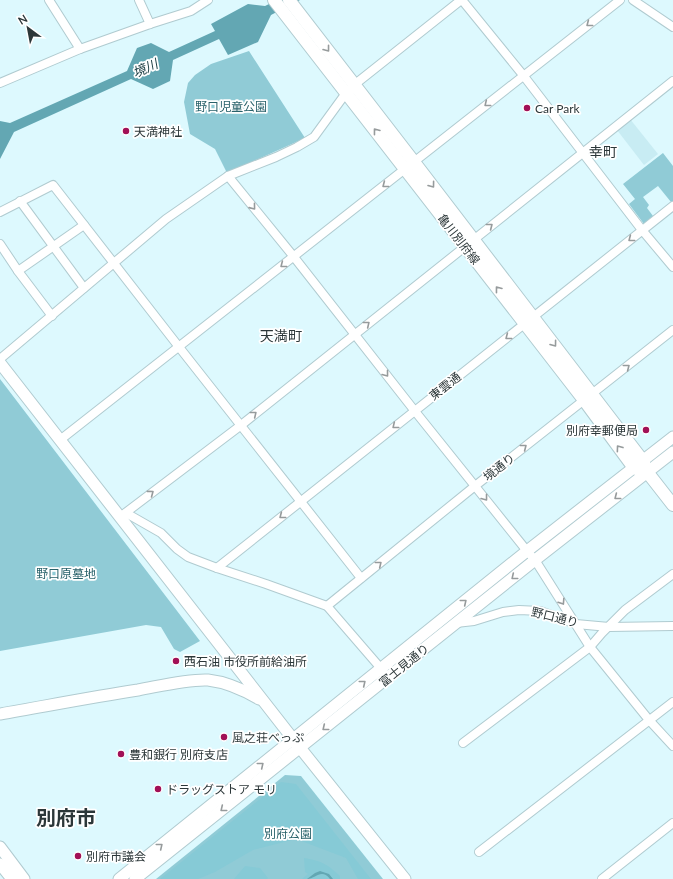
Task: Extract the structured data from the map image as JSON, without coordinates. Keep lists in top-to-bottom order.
{
  "streets": {
    "main road": ["亀川別府線"],
    "street": [
      "東雲通",
      "境通り",
      "野口通り",
      "富士見通り"
    ]
  },
  "crossings": [
    ["亀川別府線", "東雲通"],
    ["亀川別府線", "境通り"],
    ["亀川別府線", "富士見通り"],
    ["野口通り", "富士見通り"]
  ],
  "one_way": ["東雲通", "境通り"],
  "districts": ["幸町", "天満町", "別府市"],
  "water": ["境川"],
  "parks": ["野口児童公園", "野口原墓地", "別府公園"],
  "places": [
    "Car Park",
    "天満神社",
    "別府幸郵便局",
    "西石油 市役所前給油所",
    "風之荘べっぷ",
    "豊和銀行 別府支店",
    "ドラッグストア モリ",
    "別府市議会"
  ],
  "north": "top left"
}
